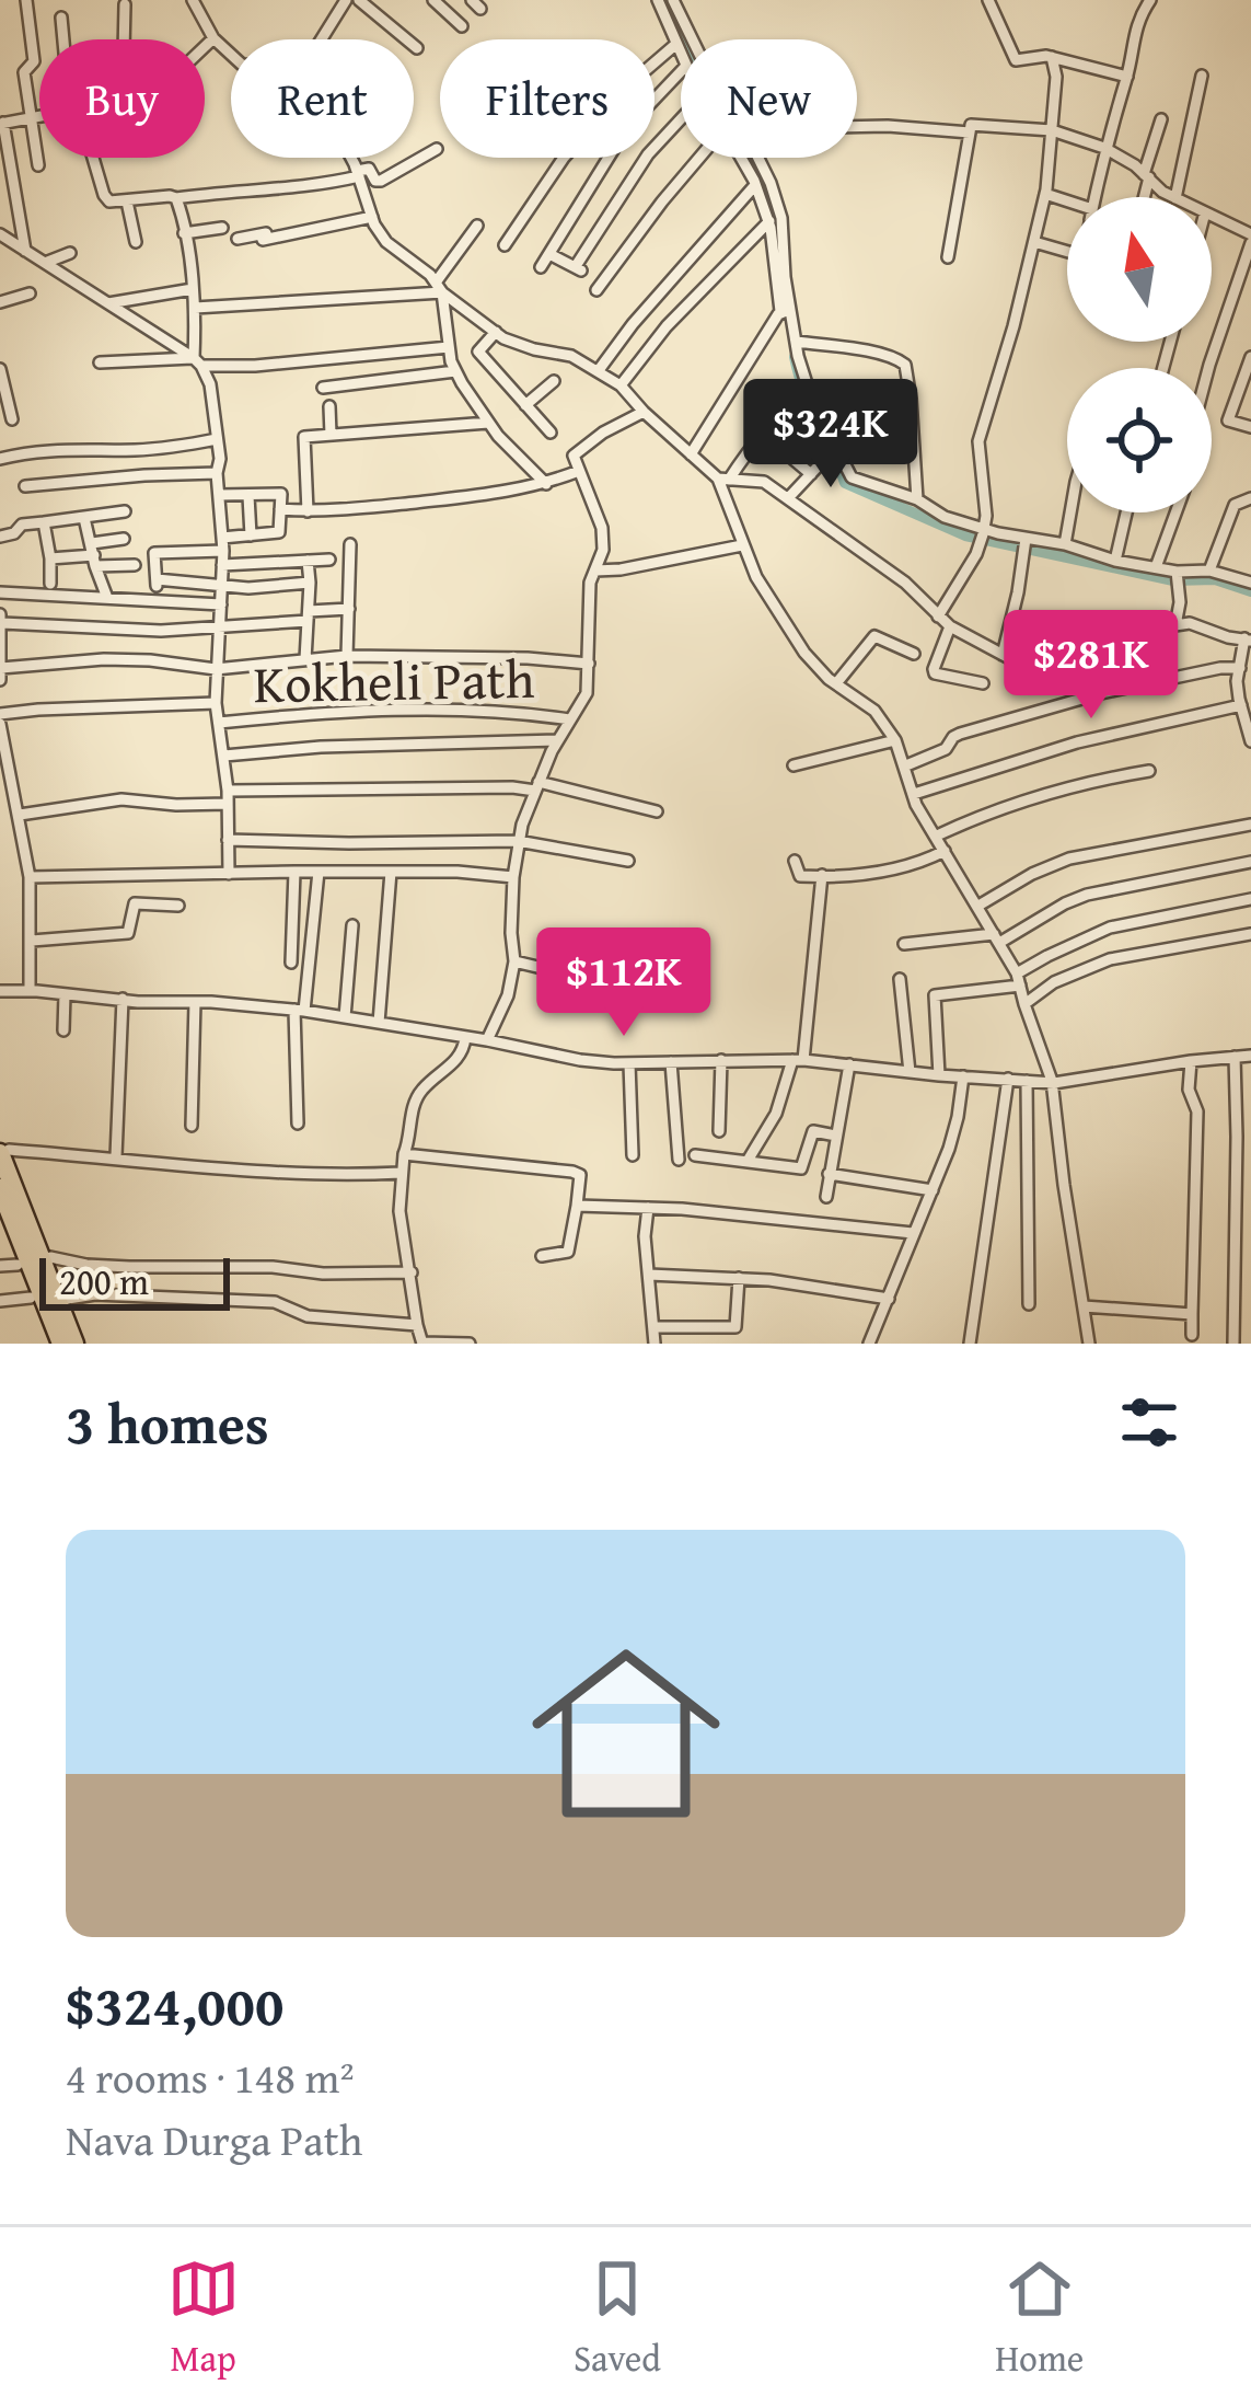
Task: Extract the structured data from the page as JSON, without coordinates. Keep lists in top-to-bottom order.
{
  "streets": {
    "street": ["Kokheli Path"]
  },
  "scale_bar": "200 m",
  "north": "top",
  "page": {
    "chip": [
      "Buy",
      "Rent",
      "Filters",
      "New"
    ],
    "price": ["$324K", "$281K", "$112K"],
    "scale": "200 m",
    "heading": "3 homes",
    "list": [
      {
        "name": "$324,000",
        "note": "4 rooms · 148 m² · Nava Durga Path"
      }
    ],
    "tabs": ["Map", "Saved", "Home"]
  }
}
